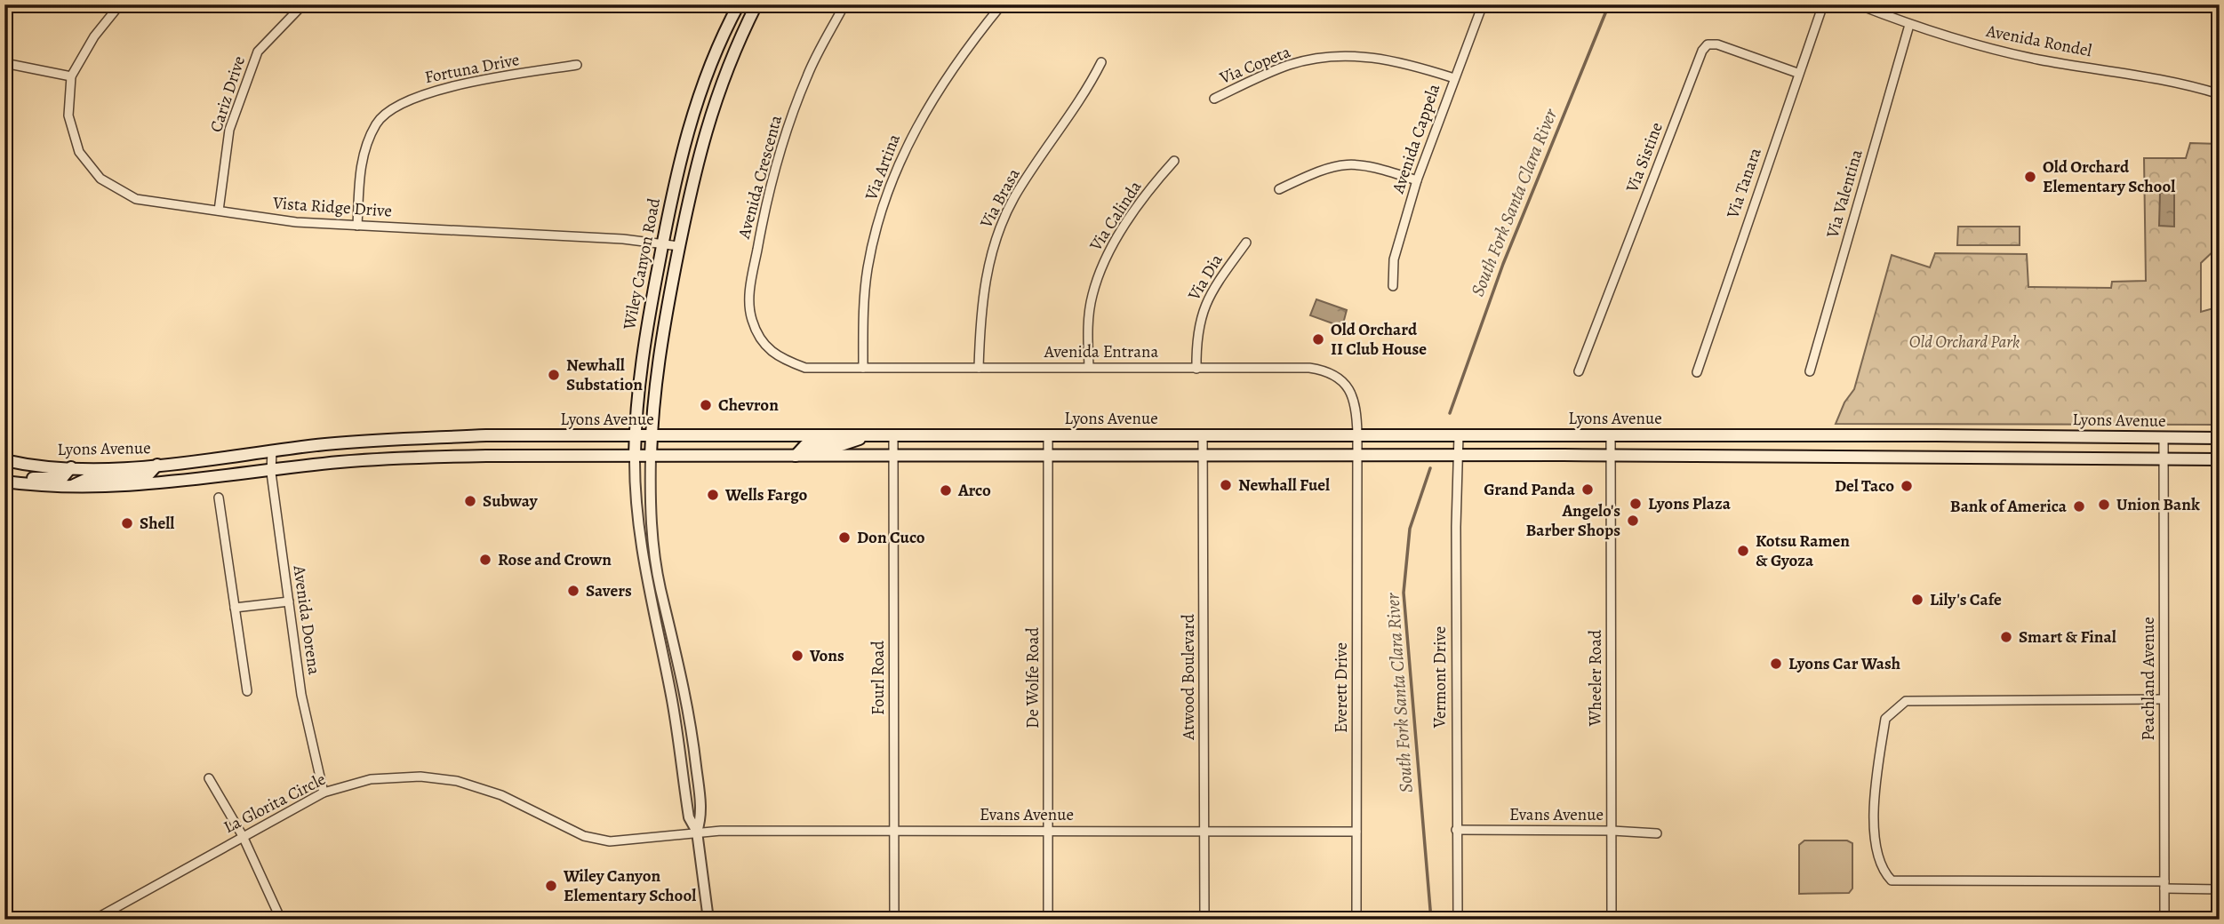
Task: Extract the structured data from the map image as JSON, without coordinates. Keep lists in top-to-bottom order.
{
  "streets": {
    "main road": ["Wiley Canyon Road", "Lyons Avenue"],
    "street": [
      "Avenida Rondel",
      "Via Copeta",
      "Fortuna Drive",
      "Cariz Drive",
      "Avenida Cappela",
      "Via Sistine",
      "Via Artina",
      "Avenida Crescenta",
      "Via Tanara",
      "Via Valentina",
      "Via Brasa",
      "Vista Ridge Drive",
      "Via Calinda",
      "Via Dia",
      "Avenida Entrana",
      "Avenida Dorena",
      "Atwood Boulevard",
      "Vermont Drive",
      "Fourl Road",
      "De Wolfe Road",
      "Wheeler Road",
      "Peachland Avenue",
      "Everett Drive",
      "La Glorita Circle",
      "Evans Avenue"
    ]
  },
  "crossings": [
    ["Avenida Rondel", "Via Valentina"],
    ["Via Copeta", "Avenida Cappela"],
    ["Fortuna Drive", "Vista Ridge Drive"],
    ["Cariz Drive", "Vista Ridge Drive"],
    ["Via Sistine", "Via Tanara"],
    ["Via Artina", "Avenida Entrana"],
    ["Avenida Crescenta", "Avenida Entrana"],
    ["Via Brasa", "Avenida Entrana"],
    ["Vista Ridge Drive", "Wiley Canyon Road"],
    ["Via Calinda", "Avenida Entrana"],
    ["Wiley Canyon Road", "Lyons Avenue"],
    ["Wiley Canyon Road", "La Glorita Circle"],
    ["Wiley Canyon Road", "Evans Avenue"],
    ["Via Dia", "Avenida Entrana"],
    ["Avenida Entrana", "Lyons Avenue"],
    ["Avenida Entrana", "Everett Drive"],
    ["Lyons Avenue", "Avenida Dorena"],
    ["Lyons Avenue", "Atwood Boulevard"],
    ["Lyons Avenue", "Vermont Drive"],
    ["Lyons Avenue", "Fourl Road"],
    ["Lyons Avenue", "De Wolfe Road"],
    ["Lyons Avenue", "Wheeler Road"],
    ["Lyons Avenue", "Peachland Avenue"],
    ["Avenida Dorena", "La Glorita Circle"],
    ["Atwood Boulevard", "Evans Avenue"],
    ["Vermont Drive", "Evans Avenue"],
    ["Fourl Road", "Evans Avenue"],
    ["De Wolfe Road", "Evans Avenue"],
    ["Wheeler Road", "Evans Avenue"],
    ["Everett Drive", "Evans Avenue"],
    ["La Glorita Circle", "Evans Avenue"]
  ],
  "water": ["South Fork Santa Clara River"],
  "parks": ["Old Orchard Park"],
  "places": [
    "Old Orchard Elementary School",
    "Old Orchard II Club House",
    "Newhall Substation",
    "Chevron",
    "Newhall Fuel",
    "Del Taco",
    "Grand Panda",
    "Arco",
    "Wells Fargo",
    "Subway",
    "Lyons Plaza",
    "Union Bank",
    "Bank of America",
    "Angelo's Barber Shops",
    "Shell",
    "Don Cuco",
    "Kotsu Ramen & Gyoza",
    "Rose and Crown",
    "Savers",
    "Lily's Cafe",
    "Smart & Final",
    "Vons",
    "Lyons Car Wash",
    "Wiley Canyon Elementary School"
  ]
}
